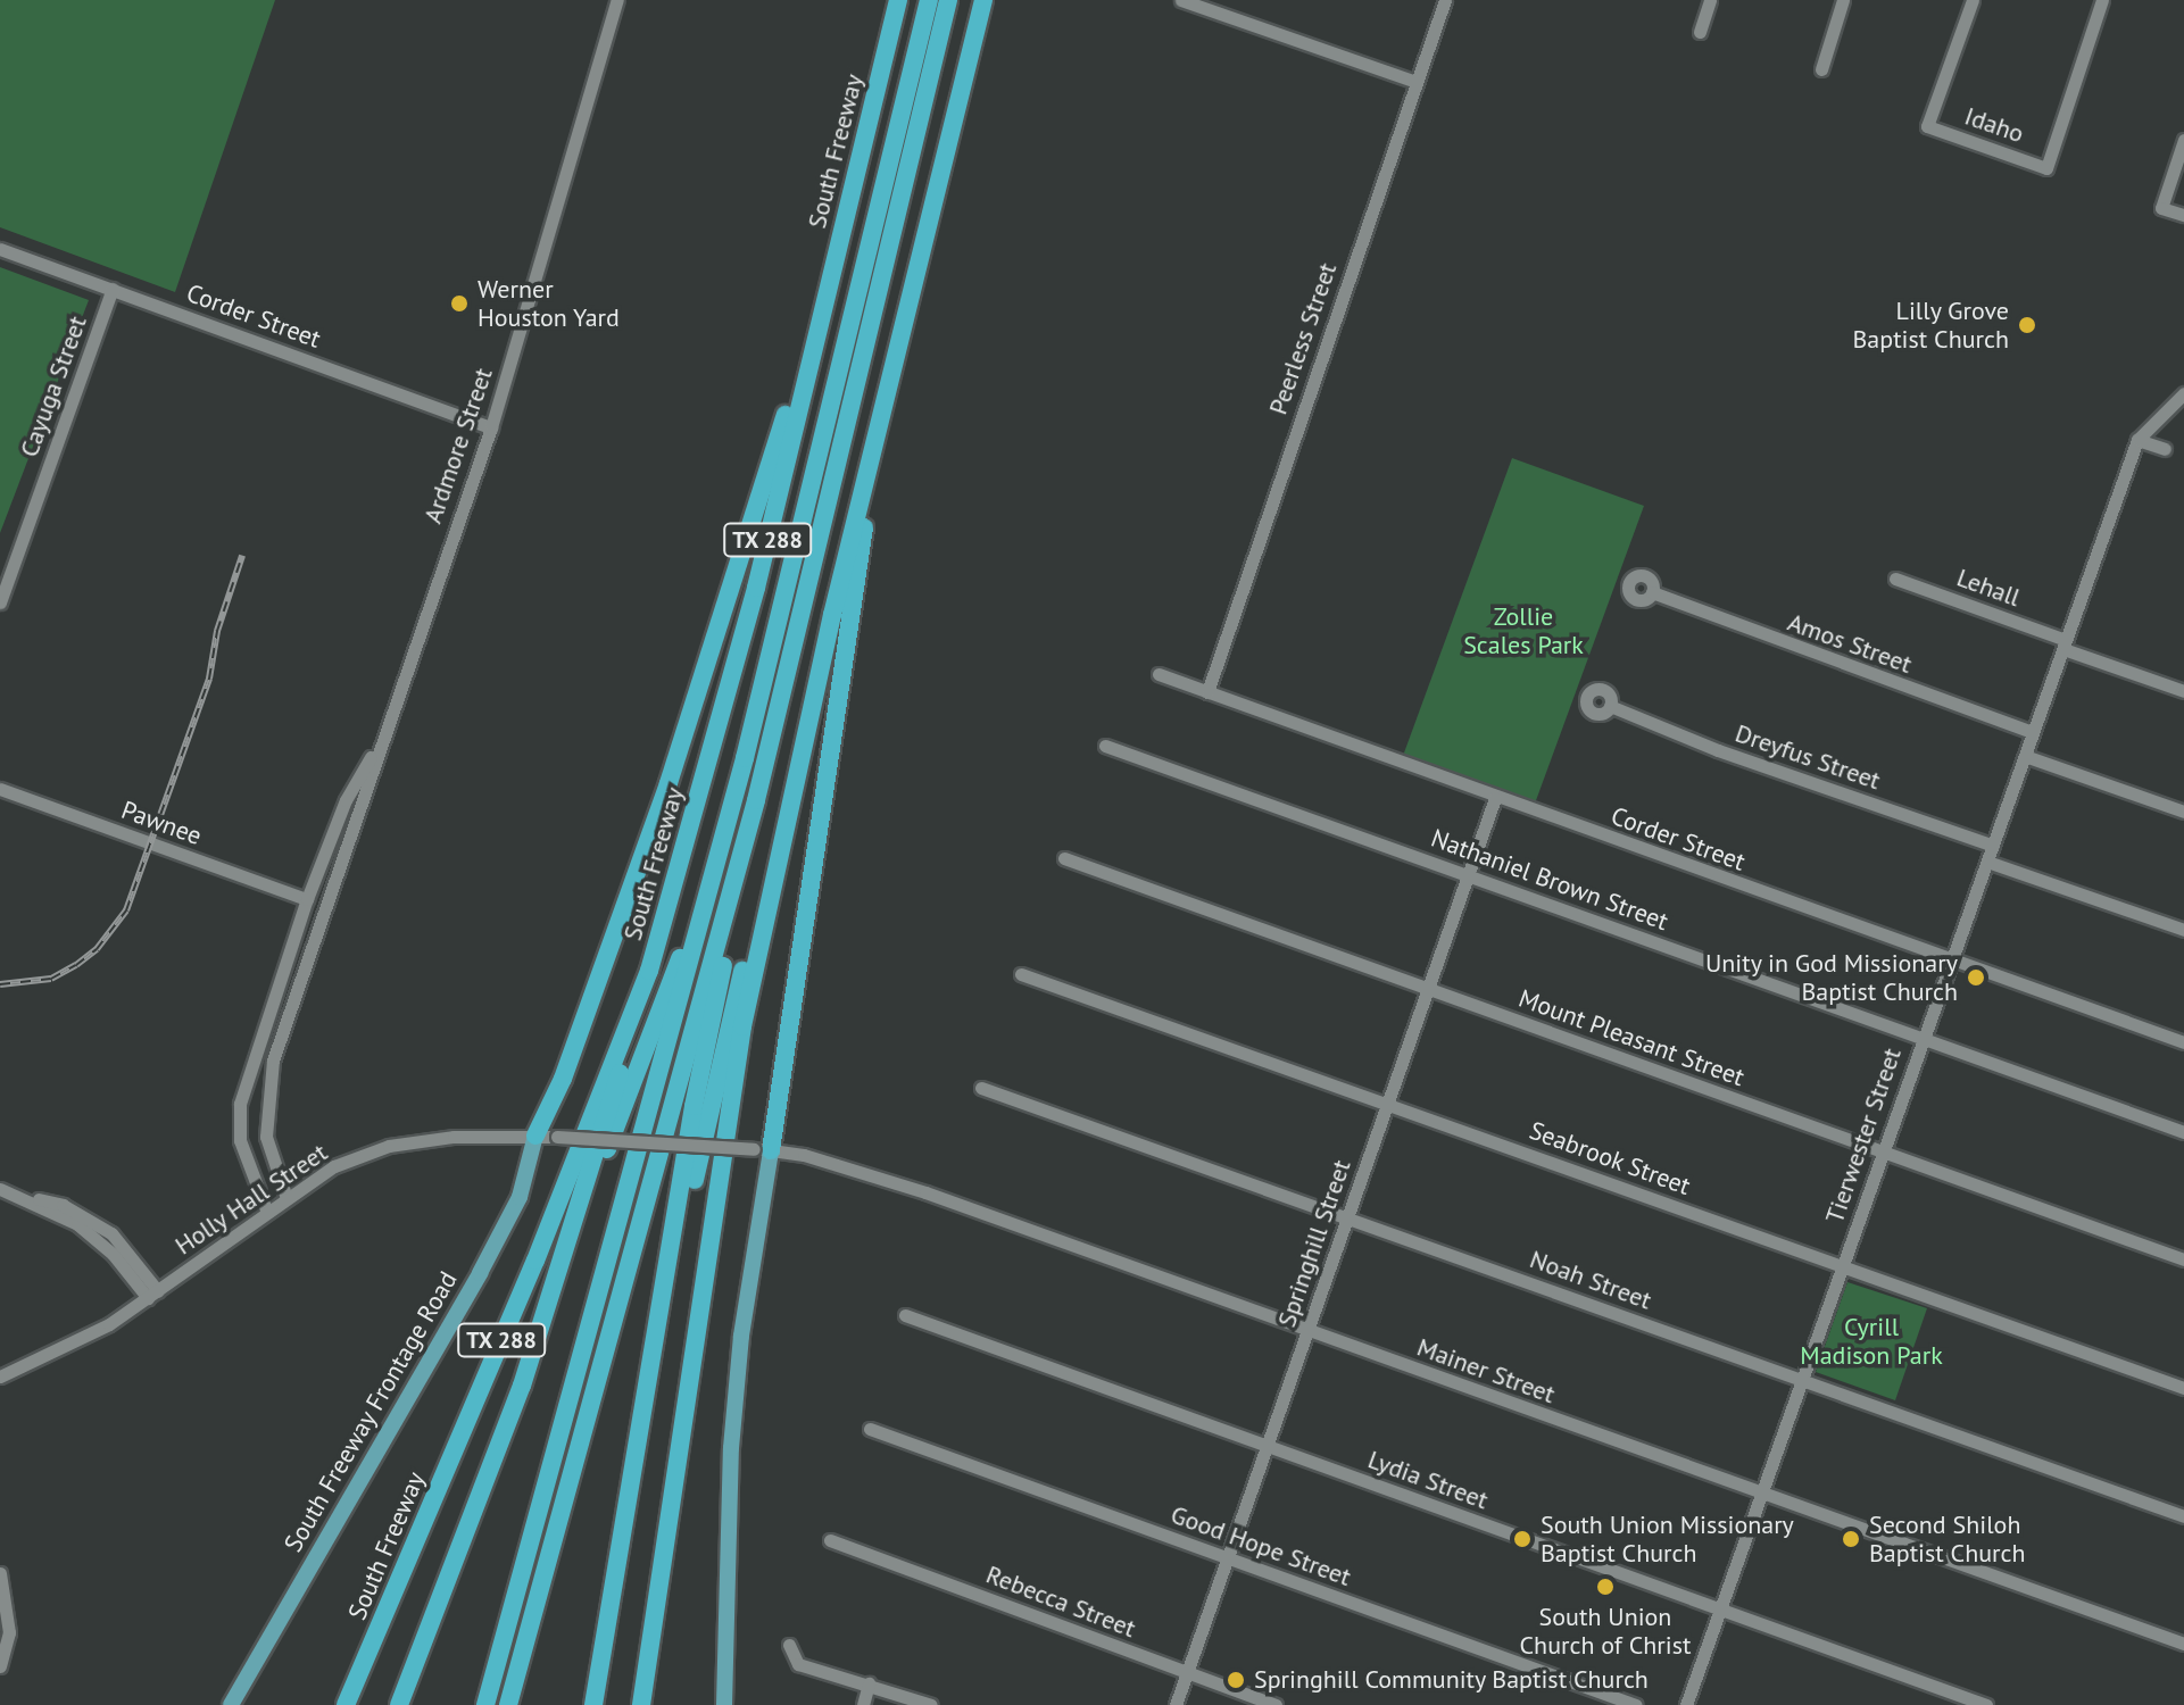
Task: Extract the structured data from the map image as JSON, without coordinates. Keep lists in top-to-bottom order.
{
  "streets": {
    "highway": ["South Freeway", "TX 288"],
    "main road": ["South Freeway Frontage Road"],
    "street": [
      "Idaho",
      "Corder Street",
      "Peerless Street",
      "Cayuga Street",
      "Ardmore Street",
      "Lehall",
      "Amos Street",
      "Dreyfus Street",
      "Pawnee",
      "Nathaniel Brown Street",
      "Mount Pleasant Street",
      "Tierwester Street",
      "Seabrook Street",
      "Holly Hall Street",
      "Springhill Street",
      "Noah Street",
      "Mainer Street",
      "Lydia Street",
      "Good Hope Street",
      "Rebecca Street"
    ]
  },
  "crossings": [
    ["Corder Street", "Peerless Street"],
    ["Corder Street", "Cayuga Street"],
    ["Corder Street", "Ardmore Street"],
    ["Corder Street", "Tierwester Street"],
    ["Corder Street", "Springhill Street"],
    ["Ardmore Street", "Pawnee"],
    ["Ardmore Street", "Holly Hall Street"],
    ["Lehall", "Tierwester Street"],
    ["Amos Street", "Tierwester Street"],
    ["Dreyfus Street", "Tierwester Street"],
    ["Nathaniel Brown Street", "Tierwester Street"],
    ["Nathaniel Brown Street", "Springhill Street"],
    ["Mount Pleasant Street", "Tierwester Street"],
    ["Mount Pleasant Street", "Springhill Street"],
    ["Tierwester Street", "Seabrook Street"],
    ["Tierwester Street", "Noah Street"],
    ["Tierwester Street", "Mainer Street"],
    ["Tierwester Street", "Lydia Street"],
    ["Seabrook Street", "Springhill Street"],
    ["Holly Hall Street", "Mainer Street"],
    ["Holly Hall Street", "South Freeway Frontage Road"],
    ["Springhill Street", "Noah Street"],
    ["Springhill Street", "Mainer Street"],
    ["Springhill Street", "Lydia Street"],
    ["Springhill Street", "Good Hope Street"],
    ["Springhill Street", "Rebecca Street"]
  ],
  "parks": ["Zollie Scales Park", "Cyrill Madison Park"],
  "places": [
    "Werner Houston Yard",
    "Lilly Grove Baptist Church",
    "Unity in God Missionary Baptist Church",
    "South Union Missionary Baptist Church",
    "Second Shiloh Baptist Church",
    "South Union Church of Christ",
    "Springhill Community Baptist Church"
  ]
}
